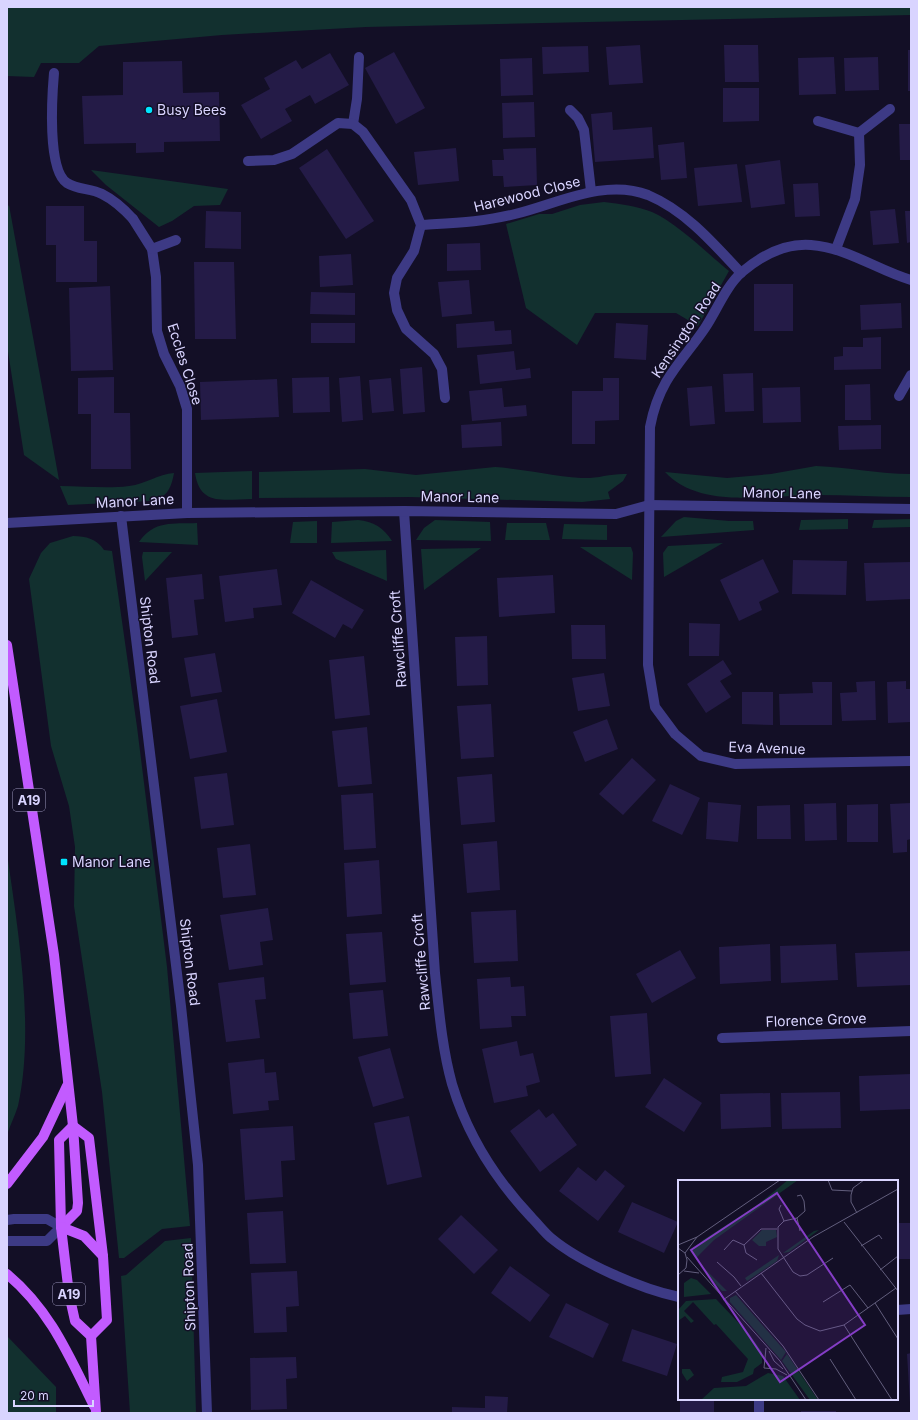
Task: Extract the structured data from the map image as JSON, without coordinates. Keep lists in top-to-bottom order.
{
  "streets": {
    "main road": ["A19"],
    "street": [
      "Harewood Close",
      "Kensington Road",
      "Eccles Close",
      "Manor Lane",
      "Rawcliffe Croft",
      "Shipton Road",
      "Eva Avenue",
      "Florence Grove"
    ]
  },
  "crossings": [
    ["Harewood Close", "Kensington Road"],
    ["Kensington Road", "Manor Lane"],
    ["Kensington Road", "Eva Avenue"],
    ["Eccles Close", "Manor Lane"],
    ["Manor Lane", "Rawcliffe Croft"],
    ["Manor Lane", "Shipton Road"],
    ["Manor Lane", "Eva Avenue"]
  ],
  "places": {
    "other": ["Busy Bees"],
    "transit": ["Manor Lane"]
  },
  "scale_bar": "20 m"
}
